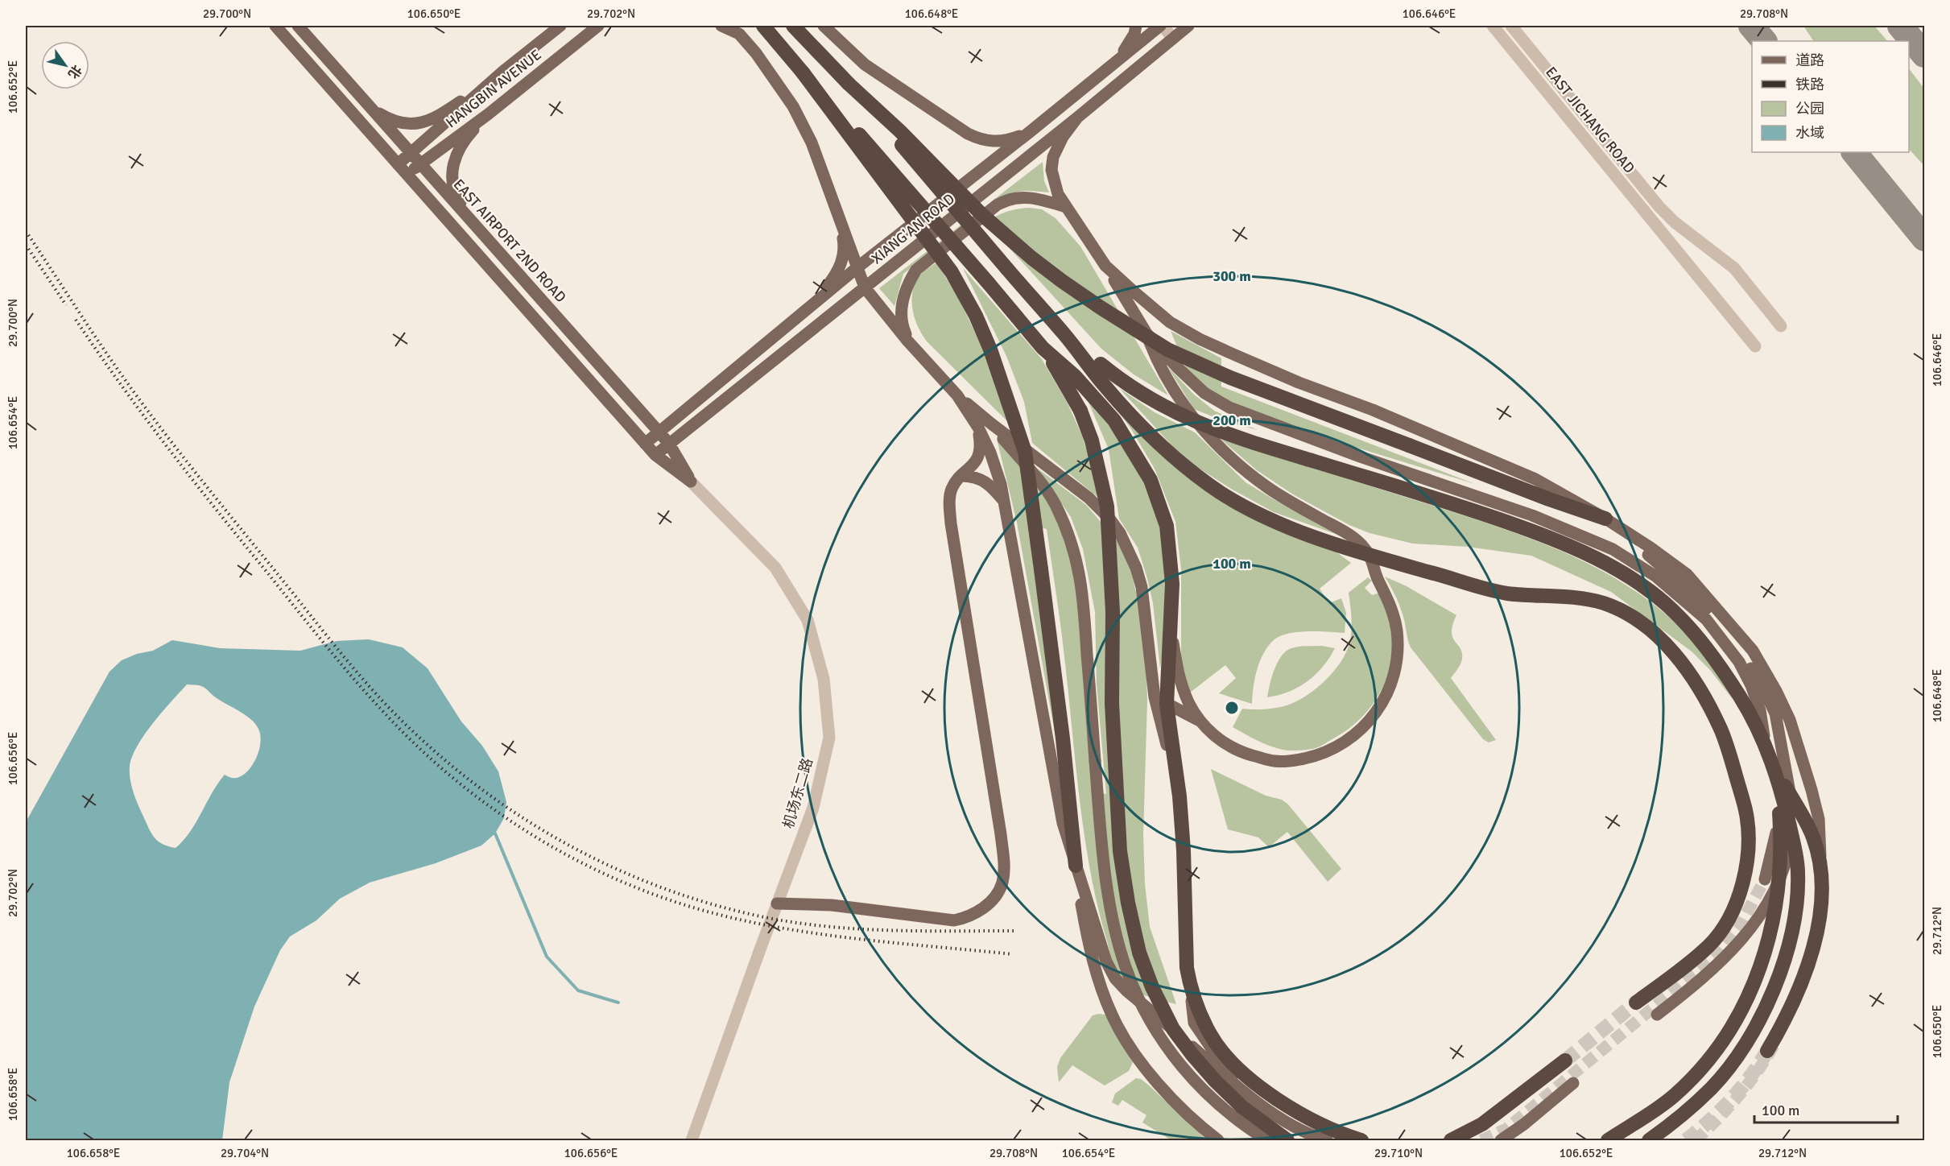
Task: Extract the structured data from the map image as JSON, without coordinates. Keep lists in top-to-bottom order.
{
  "streets": {
    "main road": ["HANGBIN AVENUE", "XIANG'AN ROAD", "EAST AIRPORT 2ND ROAD"],
    "street": ["EAST JICHANG ROAD", "机场东二路"]
  },
  "crossings": [
    ["HANGBIN AVENUE", "EAST AIRPORT 2ND ROAD"],
    ["XIANG'AN ROAD", "EAST AIRPORT 2ND ROAD"],
    ["EAST AIRPORT 2ND ROAD", "机场东二路"]
  ],
  "legend": [
    "道路",
    "铁路",
    "公园",
    "水域"
  ],
  "scale_bar": "100 m",
  "north": "bottom right",
  "coordinates": [
    "29.700°N",
    "106.650°E",
    "29.702°N",
    "106.648°E",
    "106.646°E",
    "29.708°N",
    "106.652°E",
    "106.654°E",
    "106.656°E",
    "29.712°N",
    "106.658°E",
    "29.704°N",
    "29.710°N"
  ],
  "rings": ["300 m", "200 m", "100 m"]
}
